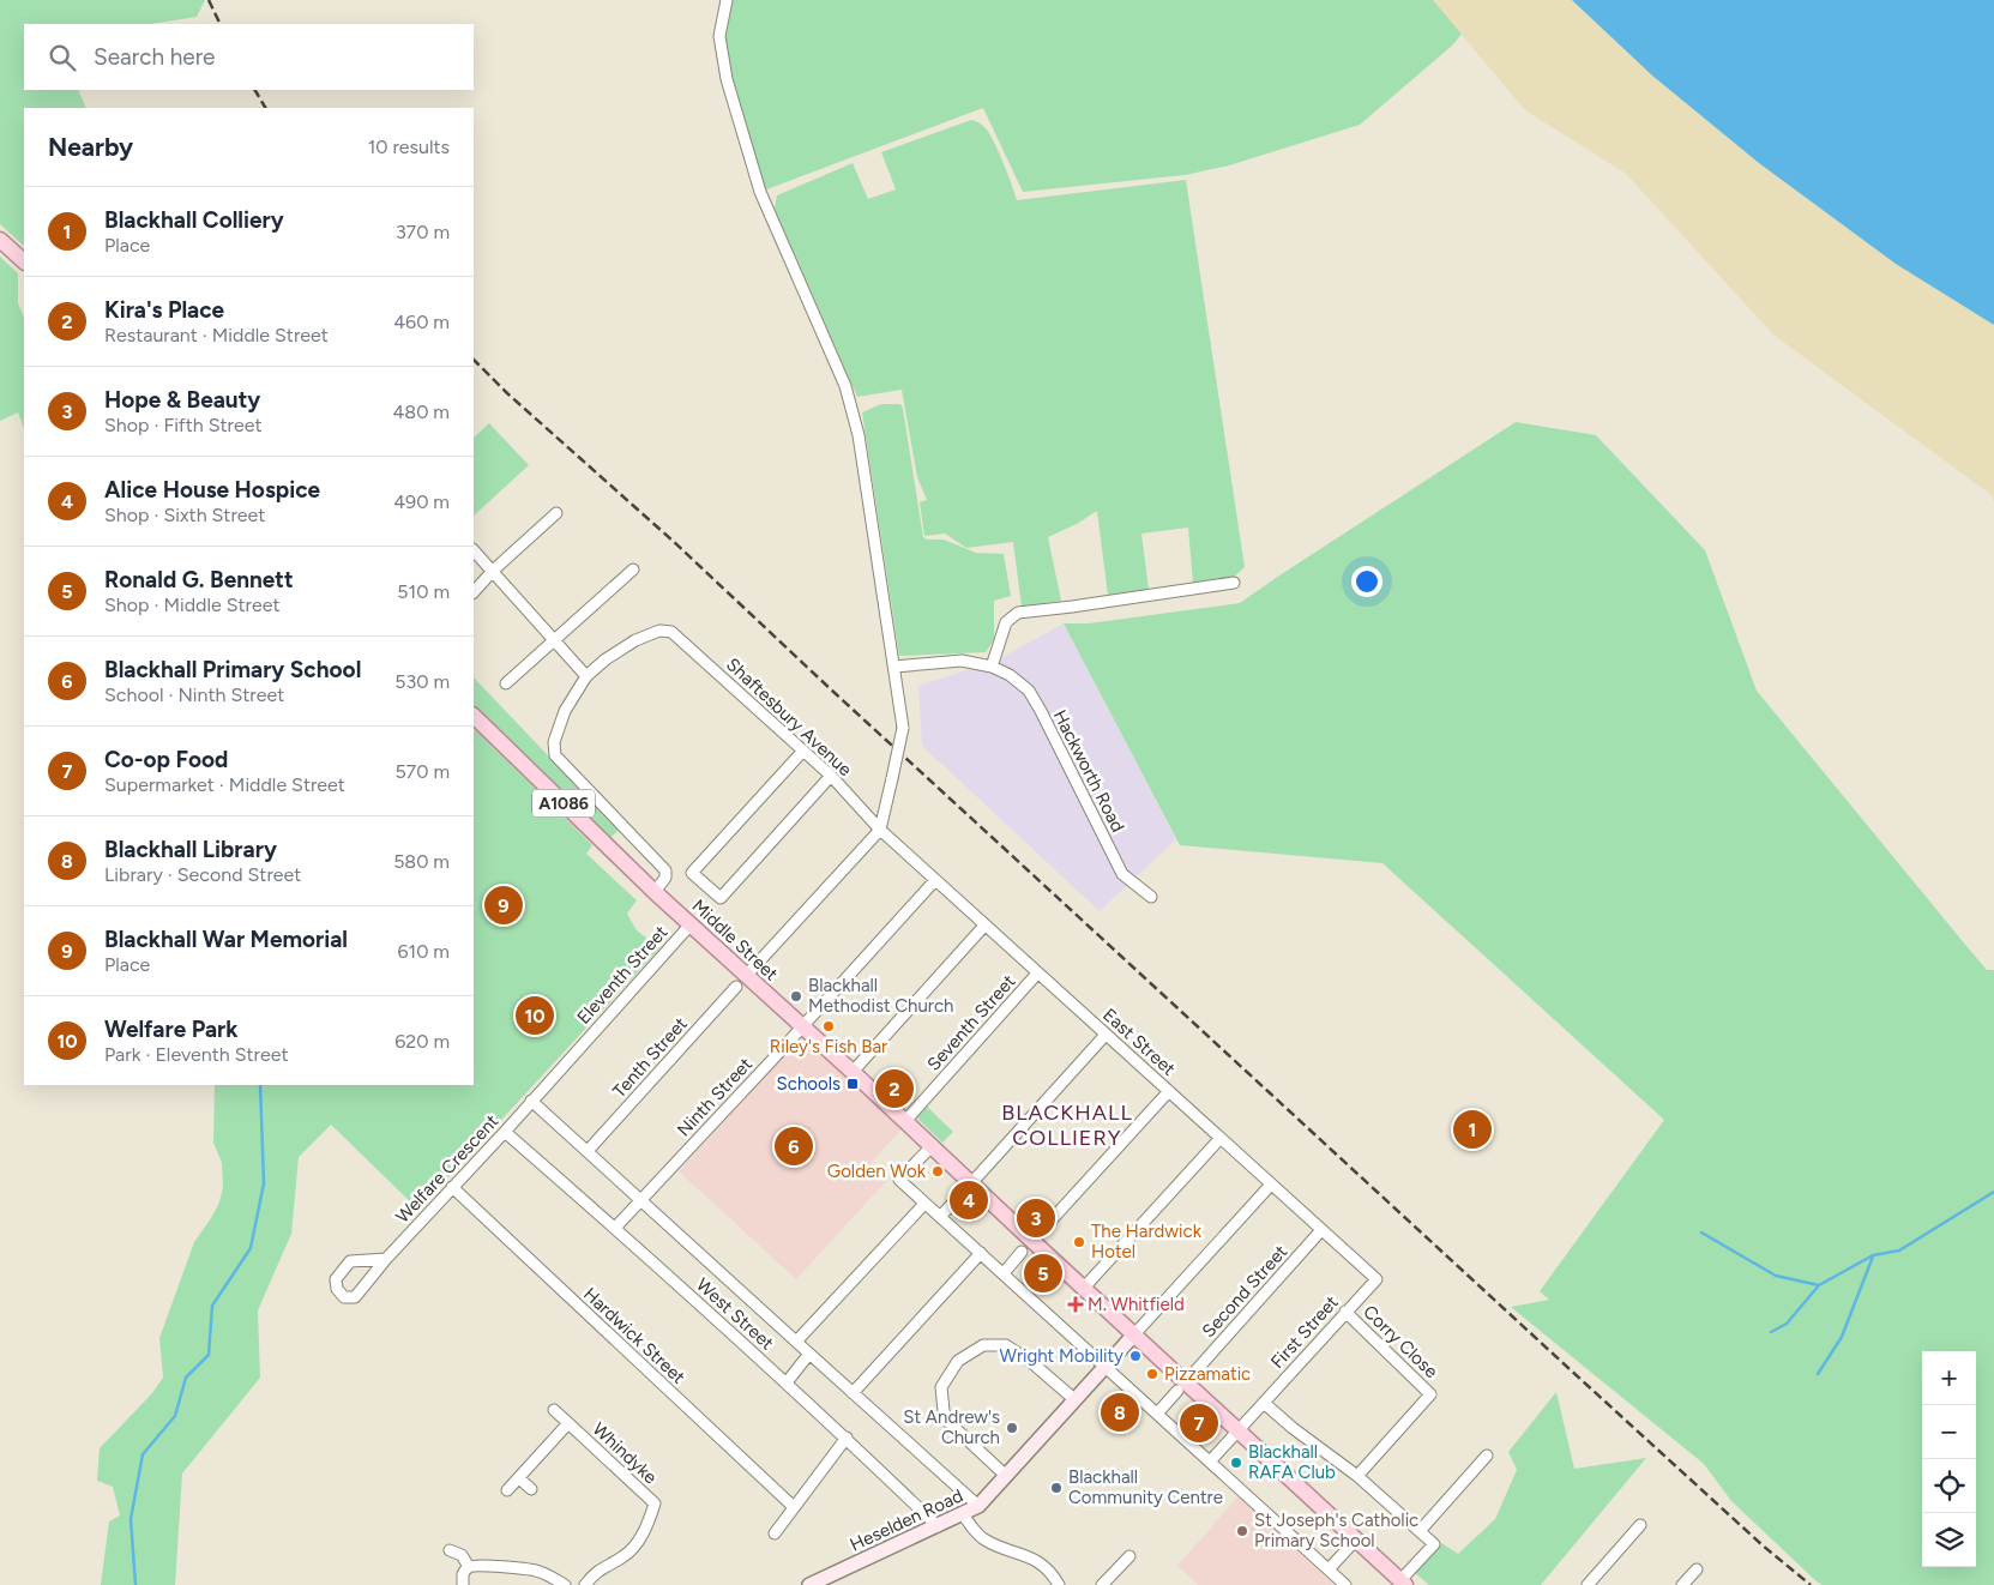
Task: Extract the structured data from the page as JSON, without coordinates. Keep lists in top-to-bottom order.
{
  "streets": {
    "main road": ["A1086", "Middle Street"],
    "street": [
      "Shaftesbury Avenue",
      "Hackworth Road",
      "Eleventh Street",
      "Seventh Street",
      "East Street",
      "Tenth Street",
      "Ninth Street",
      "Welfare Crescent",
      "Second Street",
      "West Street",
      "First Street",
      "Hardwick Street",
      "Corry Close",
      "Whindyke",
      "Heselden Road"
    ]
  },
  "crossings": [
    ["Shaftesbury Avenue", "East Street"],
    ["Shaftesbury Avenue", "Tenth Street"],
    ["A1086", "Middle Street"],
    ["A1086", "First Street"],
    ["Middle Street", "Eleventh Street"],
    ["Middle Street", "Seventh Street"],
    ["Middle Street", "Tenth Street"],
    ["Middle Street", "Ninth Street"],
    ["Middle Street", "First Street"],
    ["Middle Street", "Heselden Road"],
    ["Eleventh Street", "Welfare Crescent"],
    ["Seventh Street", "East Street"],
    ["East Street", "Tenth Street"],
    ["East Street", "Ninth Street"],
    ["East Street", "Second Street"],
    ["East Street", "First Street"],
    ["Ninth Street", "West Street"],
    ["Welfare Crescent", "West Street"],
    ["Welfare Crescent", "Hardwick Street"],
    ["West Street", "Heselden Road"],
    ["First Street", "Corry Close"]
  ],
  "districts": ["BLACKHALL COLLIERY"],
  "places": {
    "other": [
      "Blackhall Methodist Church",
      "Riley's Fish Bar",
      "Golden Wok",
      "The Hardwick Hotel",
      "Wright Mobility",
      "Pizzamatic",
      "St Andrew's Church",
      "Blackhall RAFA Club",
      "Blackhall Community Centre",
      "St Joseph's Catholic Primary School"
    ],
    "transit": ["Schools"],
    "health": ["M. Whitfield"]
  },
  "page": {
    "search": "Search here",
    "heading": ["Nearby", "10 results"],
    "list": [
      {
        "mark": "1",
        "name": "Blackhall Colliery",
        "note": "Place",
        "value": "370 m"
      },
      {
        "mark": "2",
        "name": "Kira's Place",
        "note": "Restaurant · Middle Street",
        "value": "460 m"
      },
      {
        "mark": "3",
        "name": "Hope & Beauty",
        "note": "Shop · Fifth Street",
        "value": "480 m"
      },
      {
        "mark": "4",
        "name": "Alice House Hospice",
        "note": "Shop · Sixth Street",
        "value": "490 m"
      },
      {
        "mark": "5",
        "name": "Ronald G. Bennett",
        "note": "Shop · Middle Street",
        "value": "510 m"
      },
      {
        "mark": "6",
        "name": "Blackhall Primary School",
        "note": "School · Ninth Street",
        "value": "530 m"
      },
      {
        "mark": "7",
        "name": "Co-op Food",
        "note": "Supermarket · Middle Street",
        "value": "570 m"
      },
      {
        "mark": "8",
        "name": "Blackhall Library",
        "note": "Library · Second Street",
        "value": "580 m"
      },
      {
        "mark": "9",
        "name": "Blackhall War Memorial",
        "note": "Place",
        "value": "610 m"
      },
      {
        "mark": "10",
        "name": "Welfare Park",
        "note": "Park · Eleventh Street",
        "value": "620 m"
      }
    ],
    "pins": [
      "9",
      "10",
      "2",
      "1",
      "6",
      "4",
      "3",
      "5",
      "8",
      "7"
    ],
    "map_buttons": ["+", "−"]
  }
}
